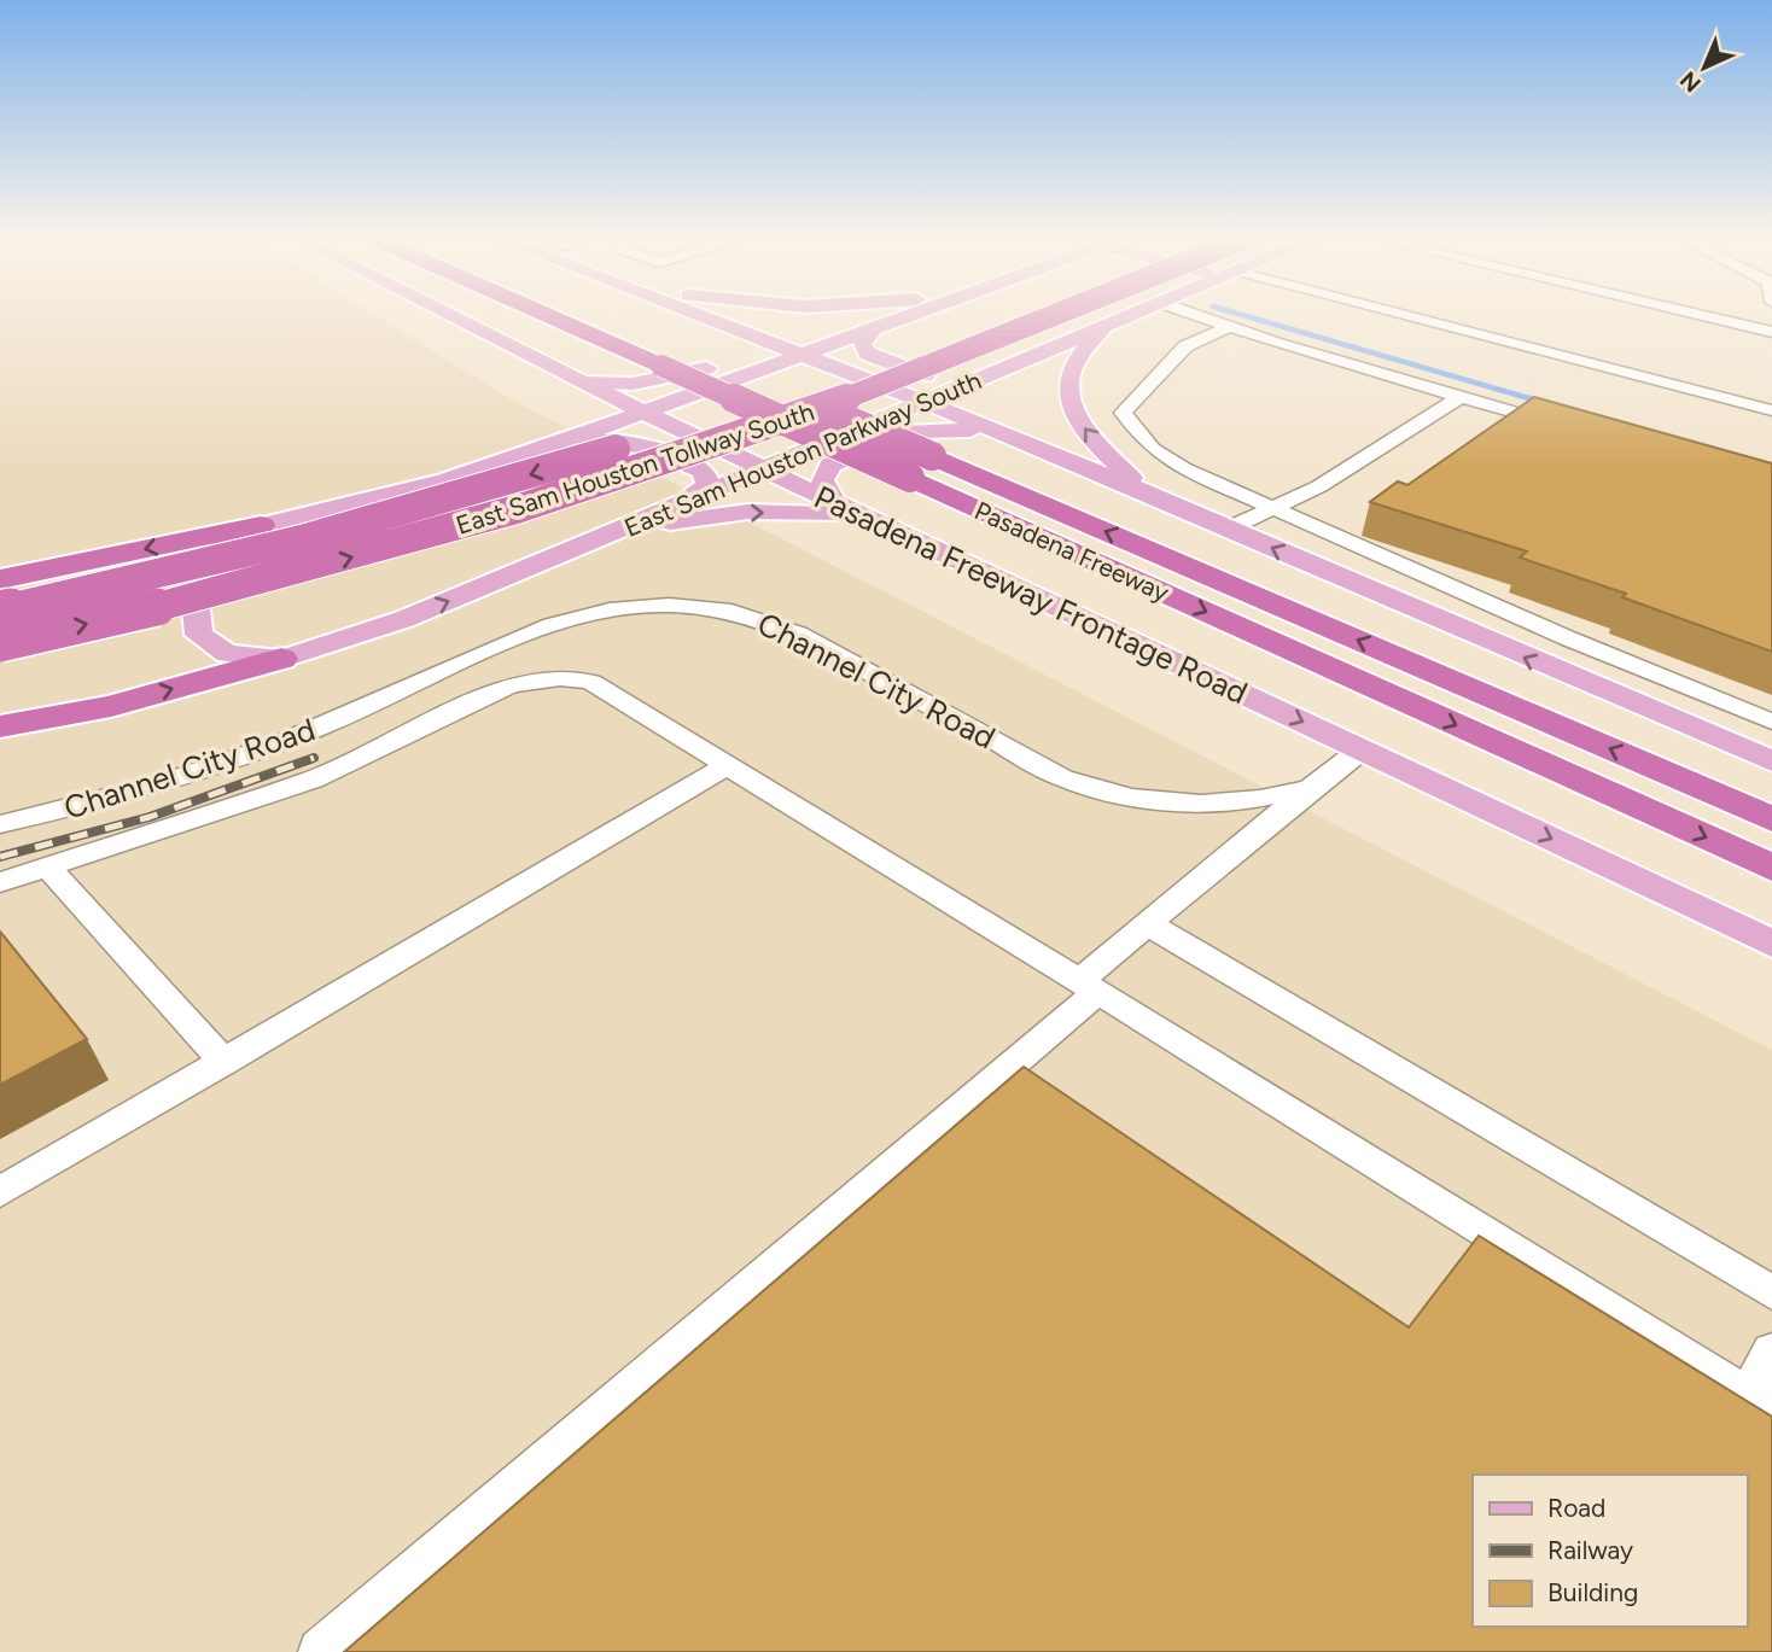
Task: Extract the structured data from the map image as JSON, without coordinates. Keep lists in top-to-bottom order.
{
  "streets": {
    "highway": ["East Sam Houston Tollway South", "Pasadena Freeway"],
    "main road": ["East Sam Houston Parkway South", "Pasadena Freeway Frontage Road"],
    "street": ["Channel City Road"]
  },
  "crossings": [
    ["East Sam Houston Parkway South", "Pasadena Freeway Frontage Road"],
    ["Pasadena Freeway Frontage Road", "Channel City Road"]
  ],
  "legend": ["Road", "Railway", "Building"],
  "north": "bottom left"
}
